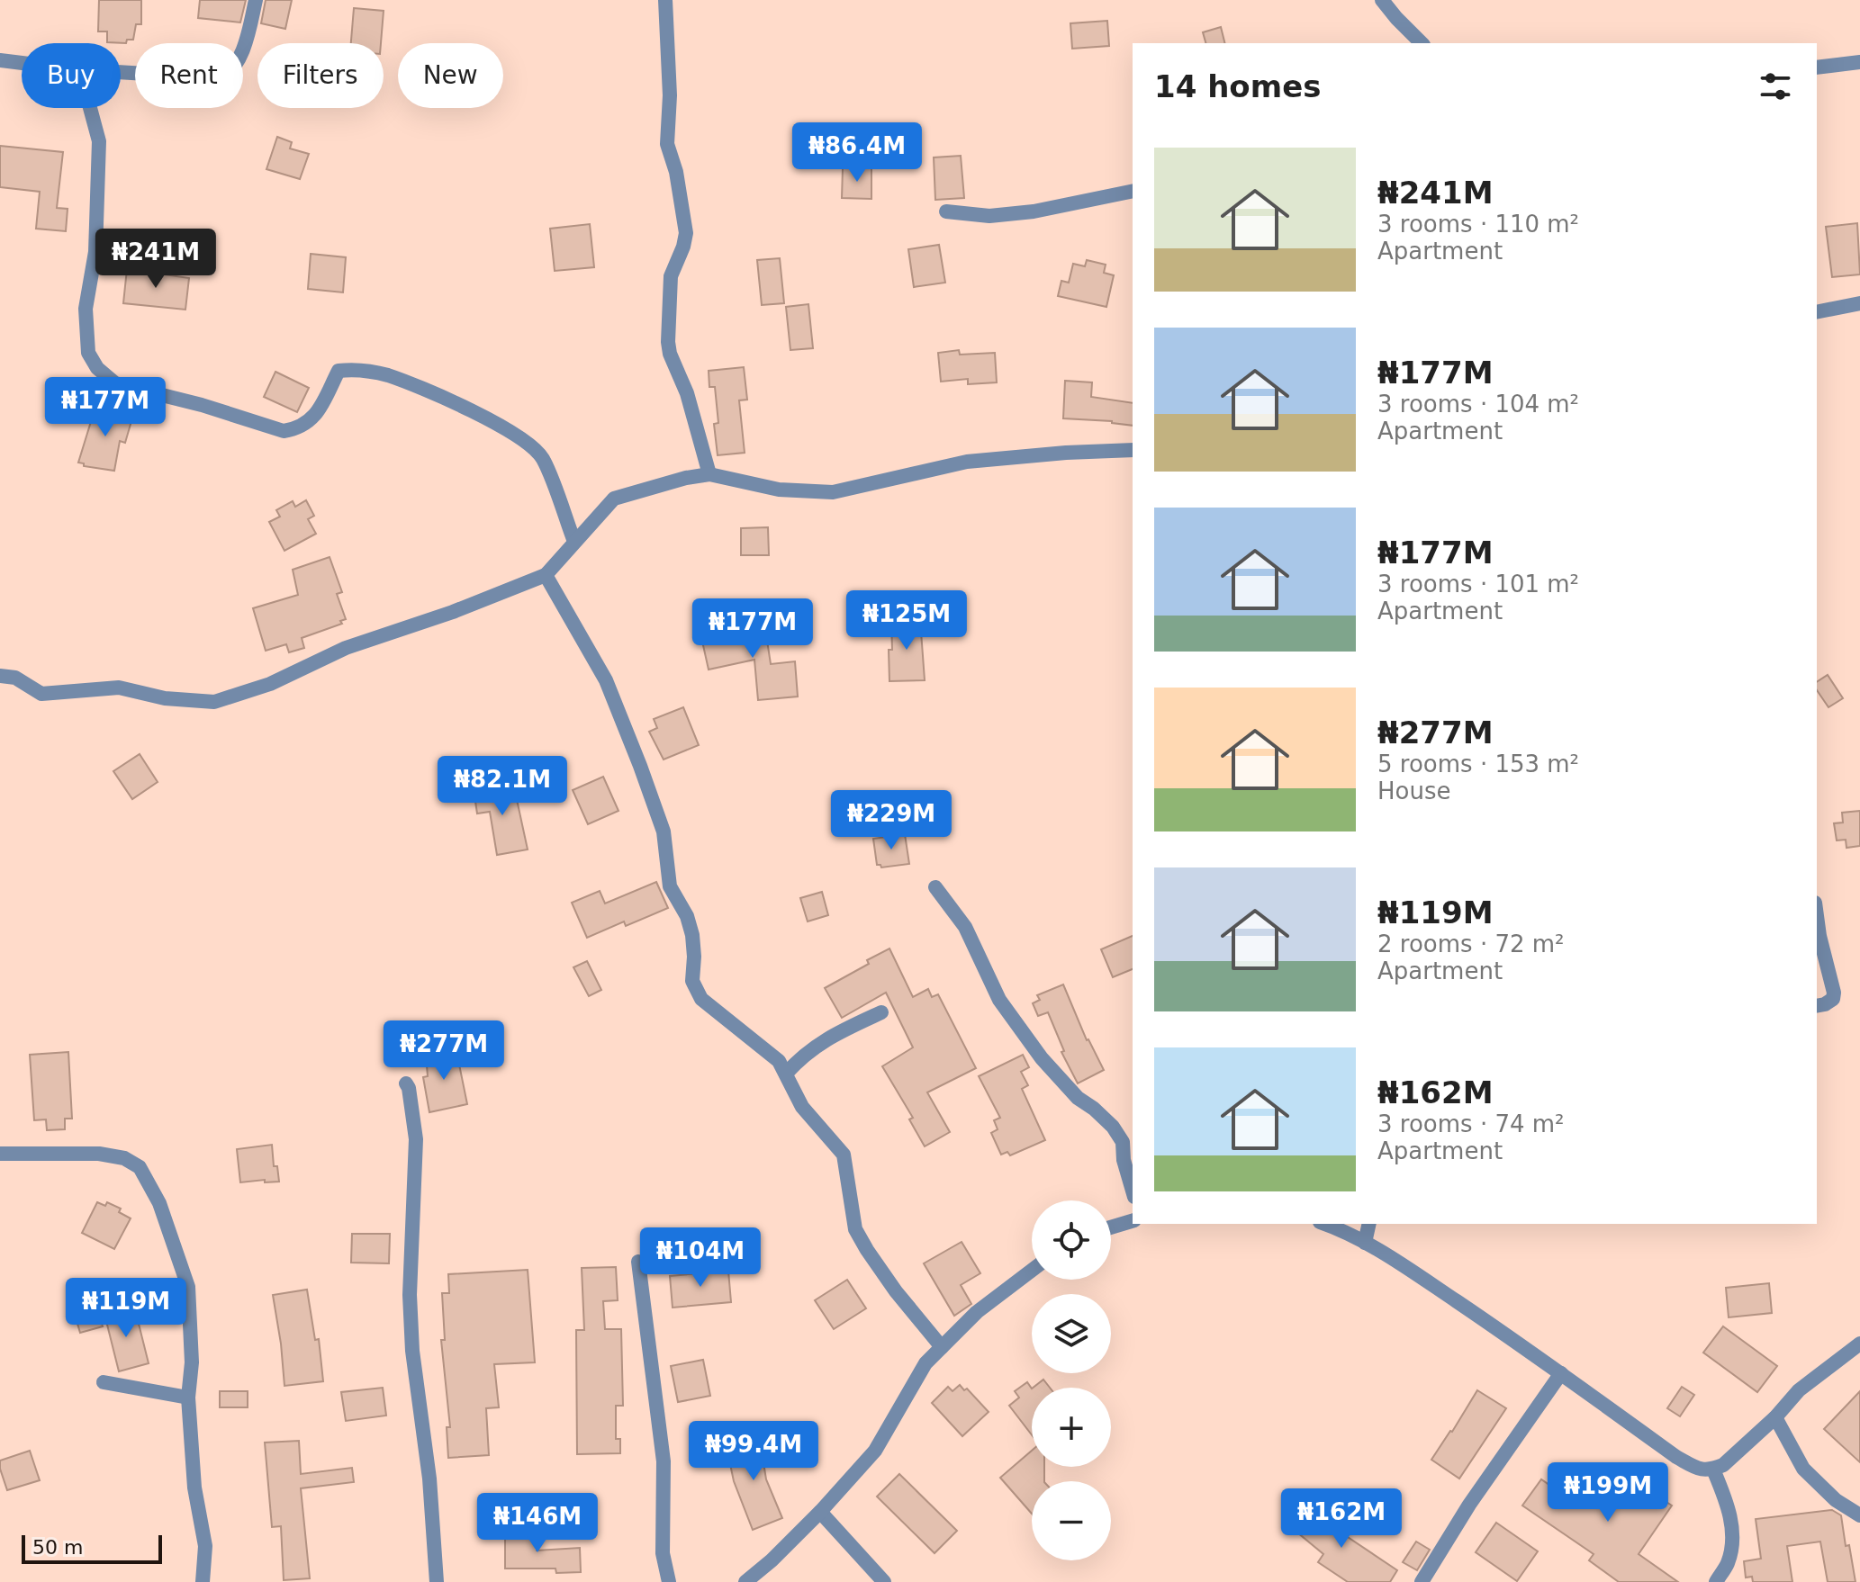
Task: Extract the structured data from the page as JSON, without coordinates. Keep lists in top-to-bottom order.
{
  "scale_bar": "50 m",
  "page": {
    "chip": [
      "Buy",
      "Rent",
      "Filters",
      "New"
    ],
    "heading": "14 homes",
    "price": [
      "₦86.4M",
      "₦241M",
      "₦177M",
      "₦125M",
      "₦177M",
      "₦82.1M",
      "₦229M",
      "₦277M",
      "₦104M",
      "₦119M",
      "₦99.4M",
      "₦199M",
      "₦162M",
      "₦146M"
    ],
    "list": [
      {
        "name": "₦241M",
        "note": "3 rooms · 110 m² · Apartment"
      },
      {
        "name": "₦177M",
        "note": "3 rooms · 104 m² · Apartment"
      },
      {
        "name": "₦177M",
        "note": "3 rooms · 101 m² · Apartment"
      },
      {
        "name": "₦277M",
        "note": "5 rooms · 153 m² · House"
      },
      {
        "name": "₦119M",
        "note": "2 rooms · 72 m² · Apartment"
      },
      {
        "name": "₦162M",
        "note": "3 rooms · 74 m² · Apartment"
      }
    ],
    "map_buttons": ["+", "−"],
    "scale": "50 m"
  }
}
